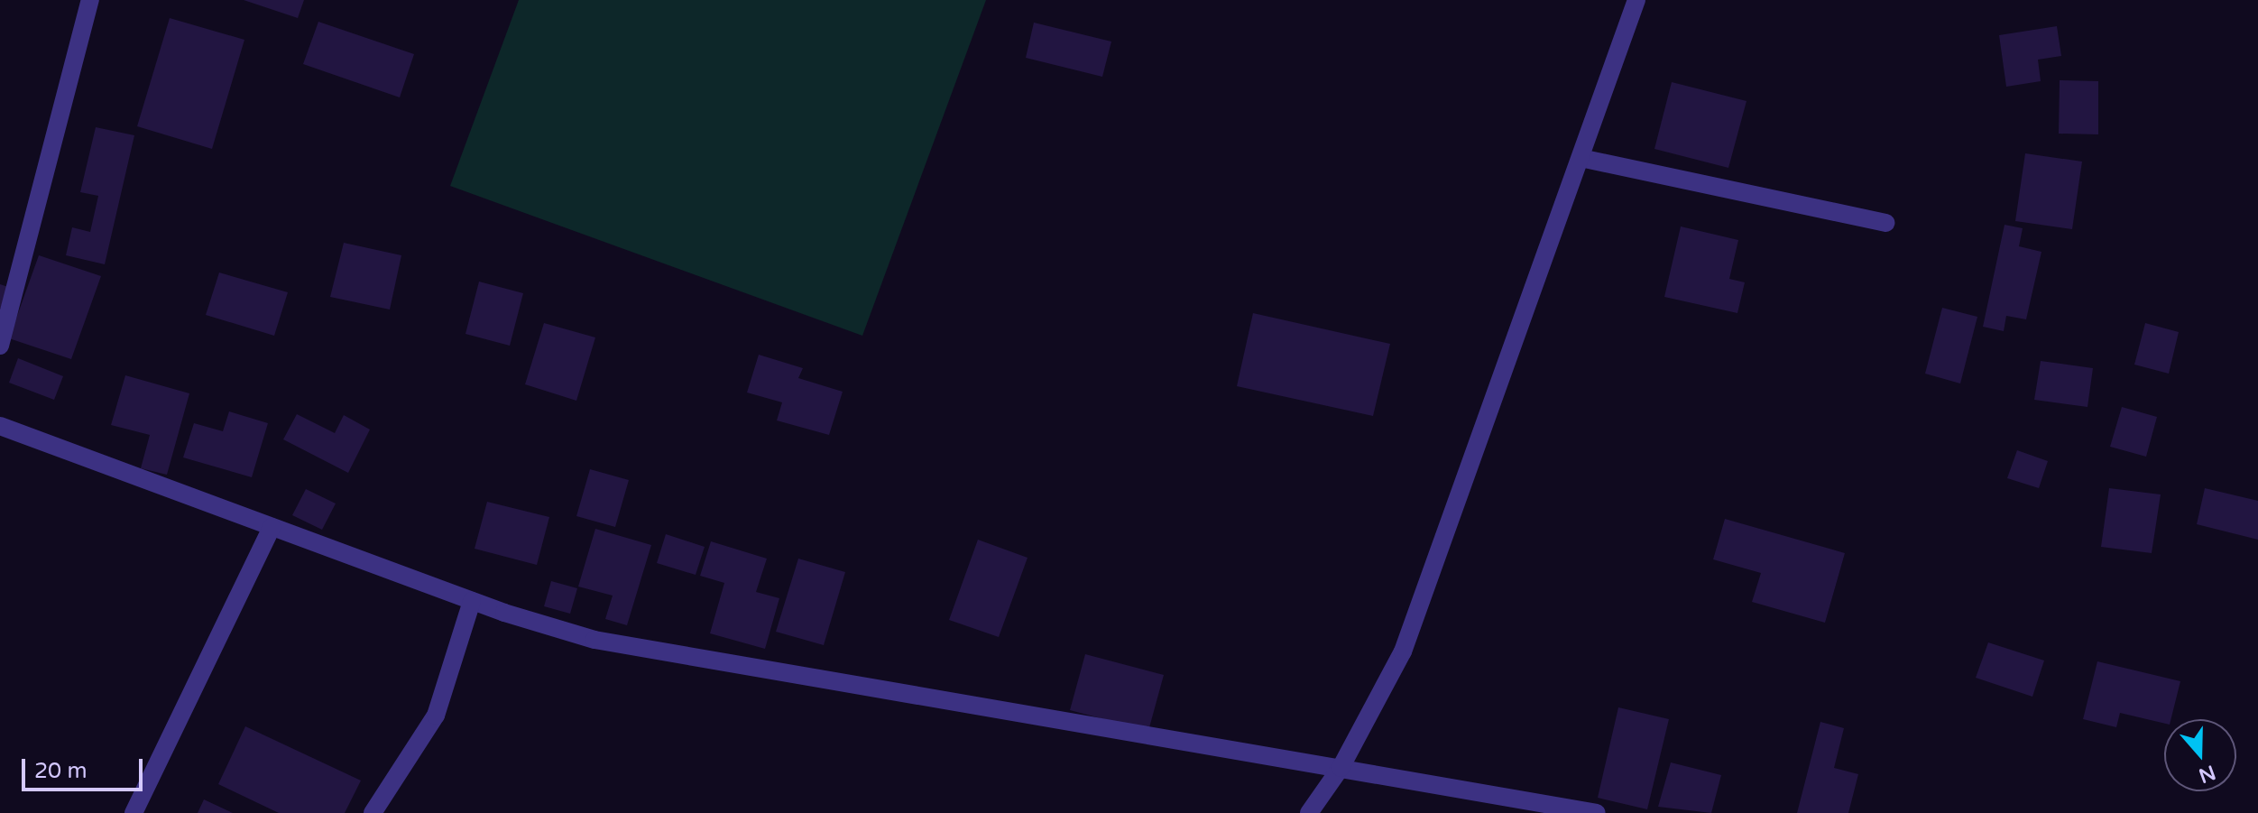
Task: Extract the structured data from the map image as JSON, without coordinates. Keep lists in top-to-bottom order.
{
  "scale_bar": "20 m",
  "north": "bottom"
}
